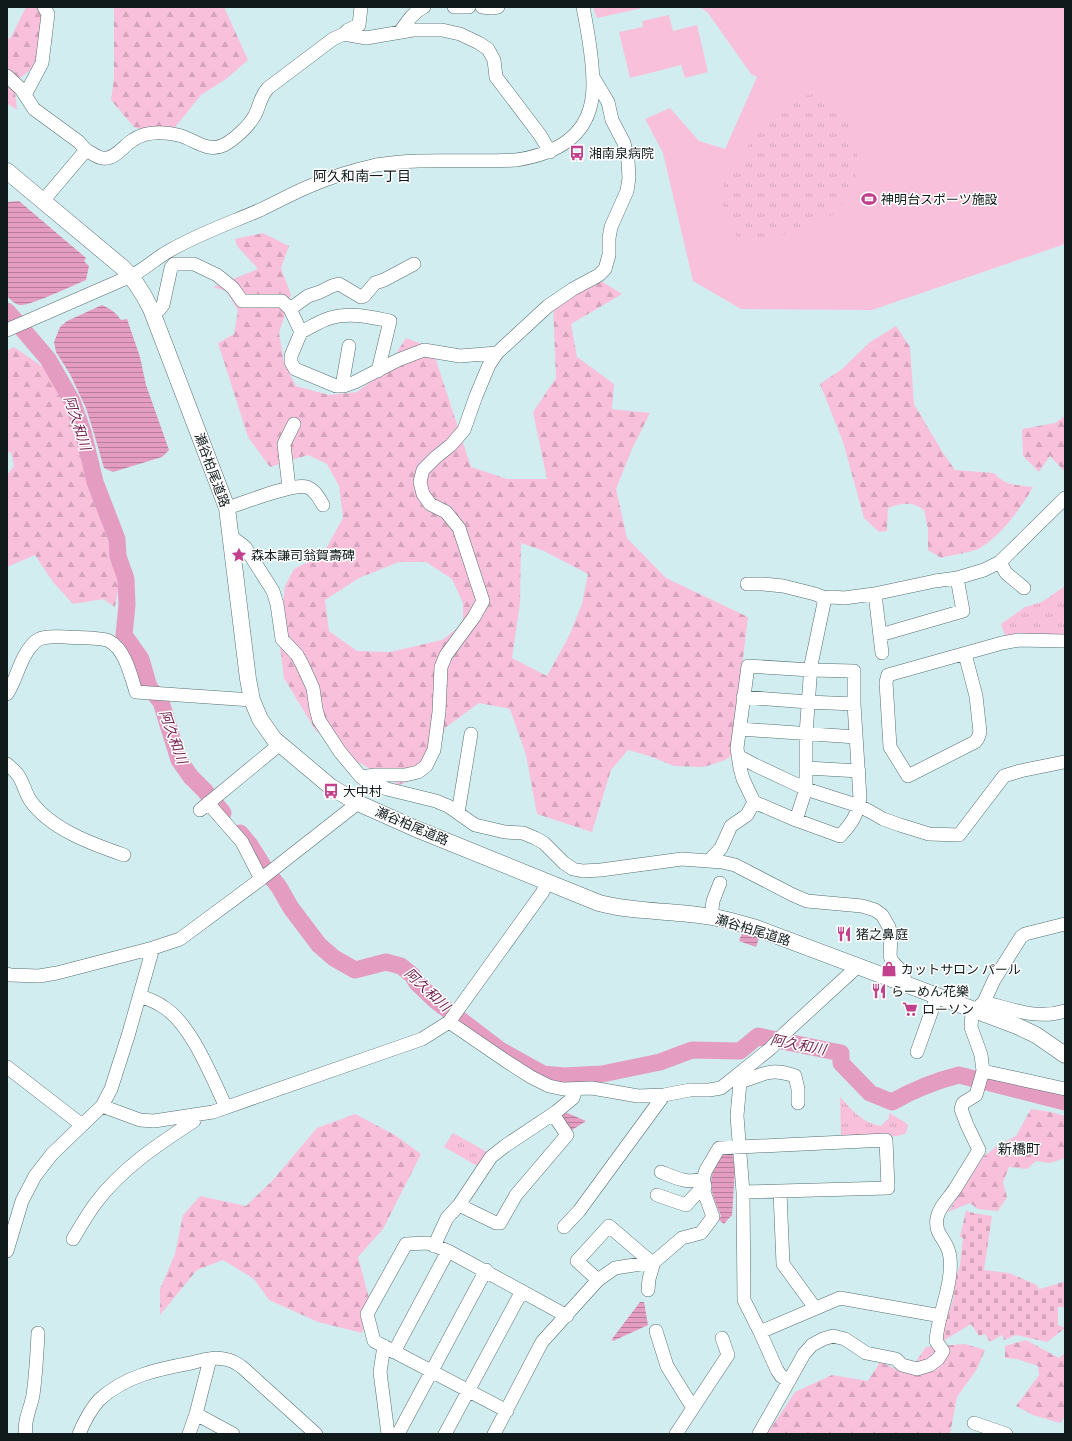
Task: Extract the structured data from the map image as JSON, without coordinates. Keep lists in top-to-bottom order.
{
  "streets": {
    "main road": ["瀬谷柏尾道路"]
  },
  "districts": ["阿久和南一丁目", "新橋町"],
  "water": ["阿久和川"],
  "places": {
    "bus stop": ["湘南泉病院", "大中村"],
    "sports": ["神明台スポーツ施設"],
    "place": ["森本謙司翁賀壽碑"],
    "restaurant": ["猪之鼻庭", "らーめん花樂"],
    "shop": ["カットサロン パール"],
    "supermarket": ["ローソン"]
  }
}
